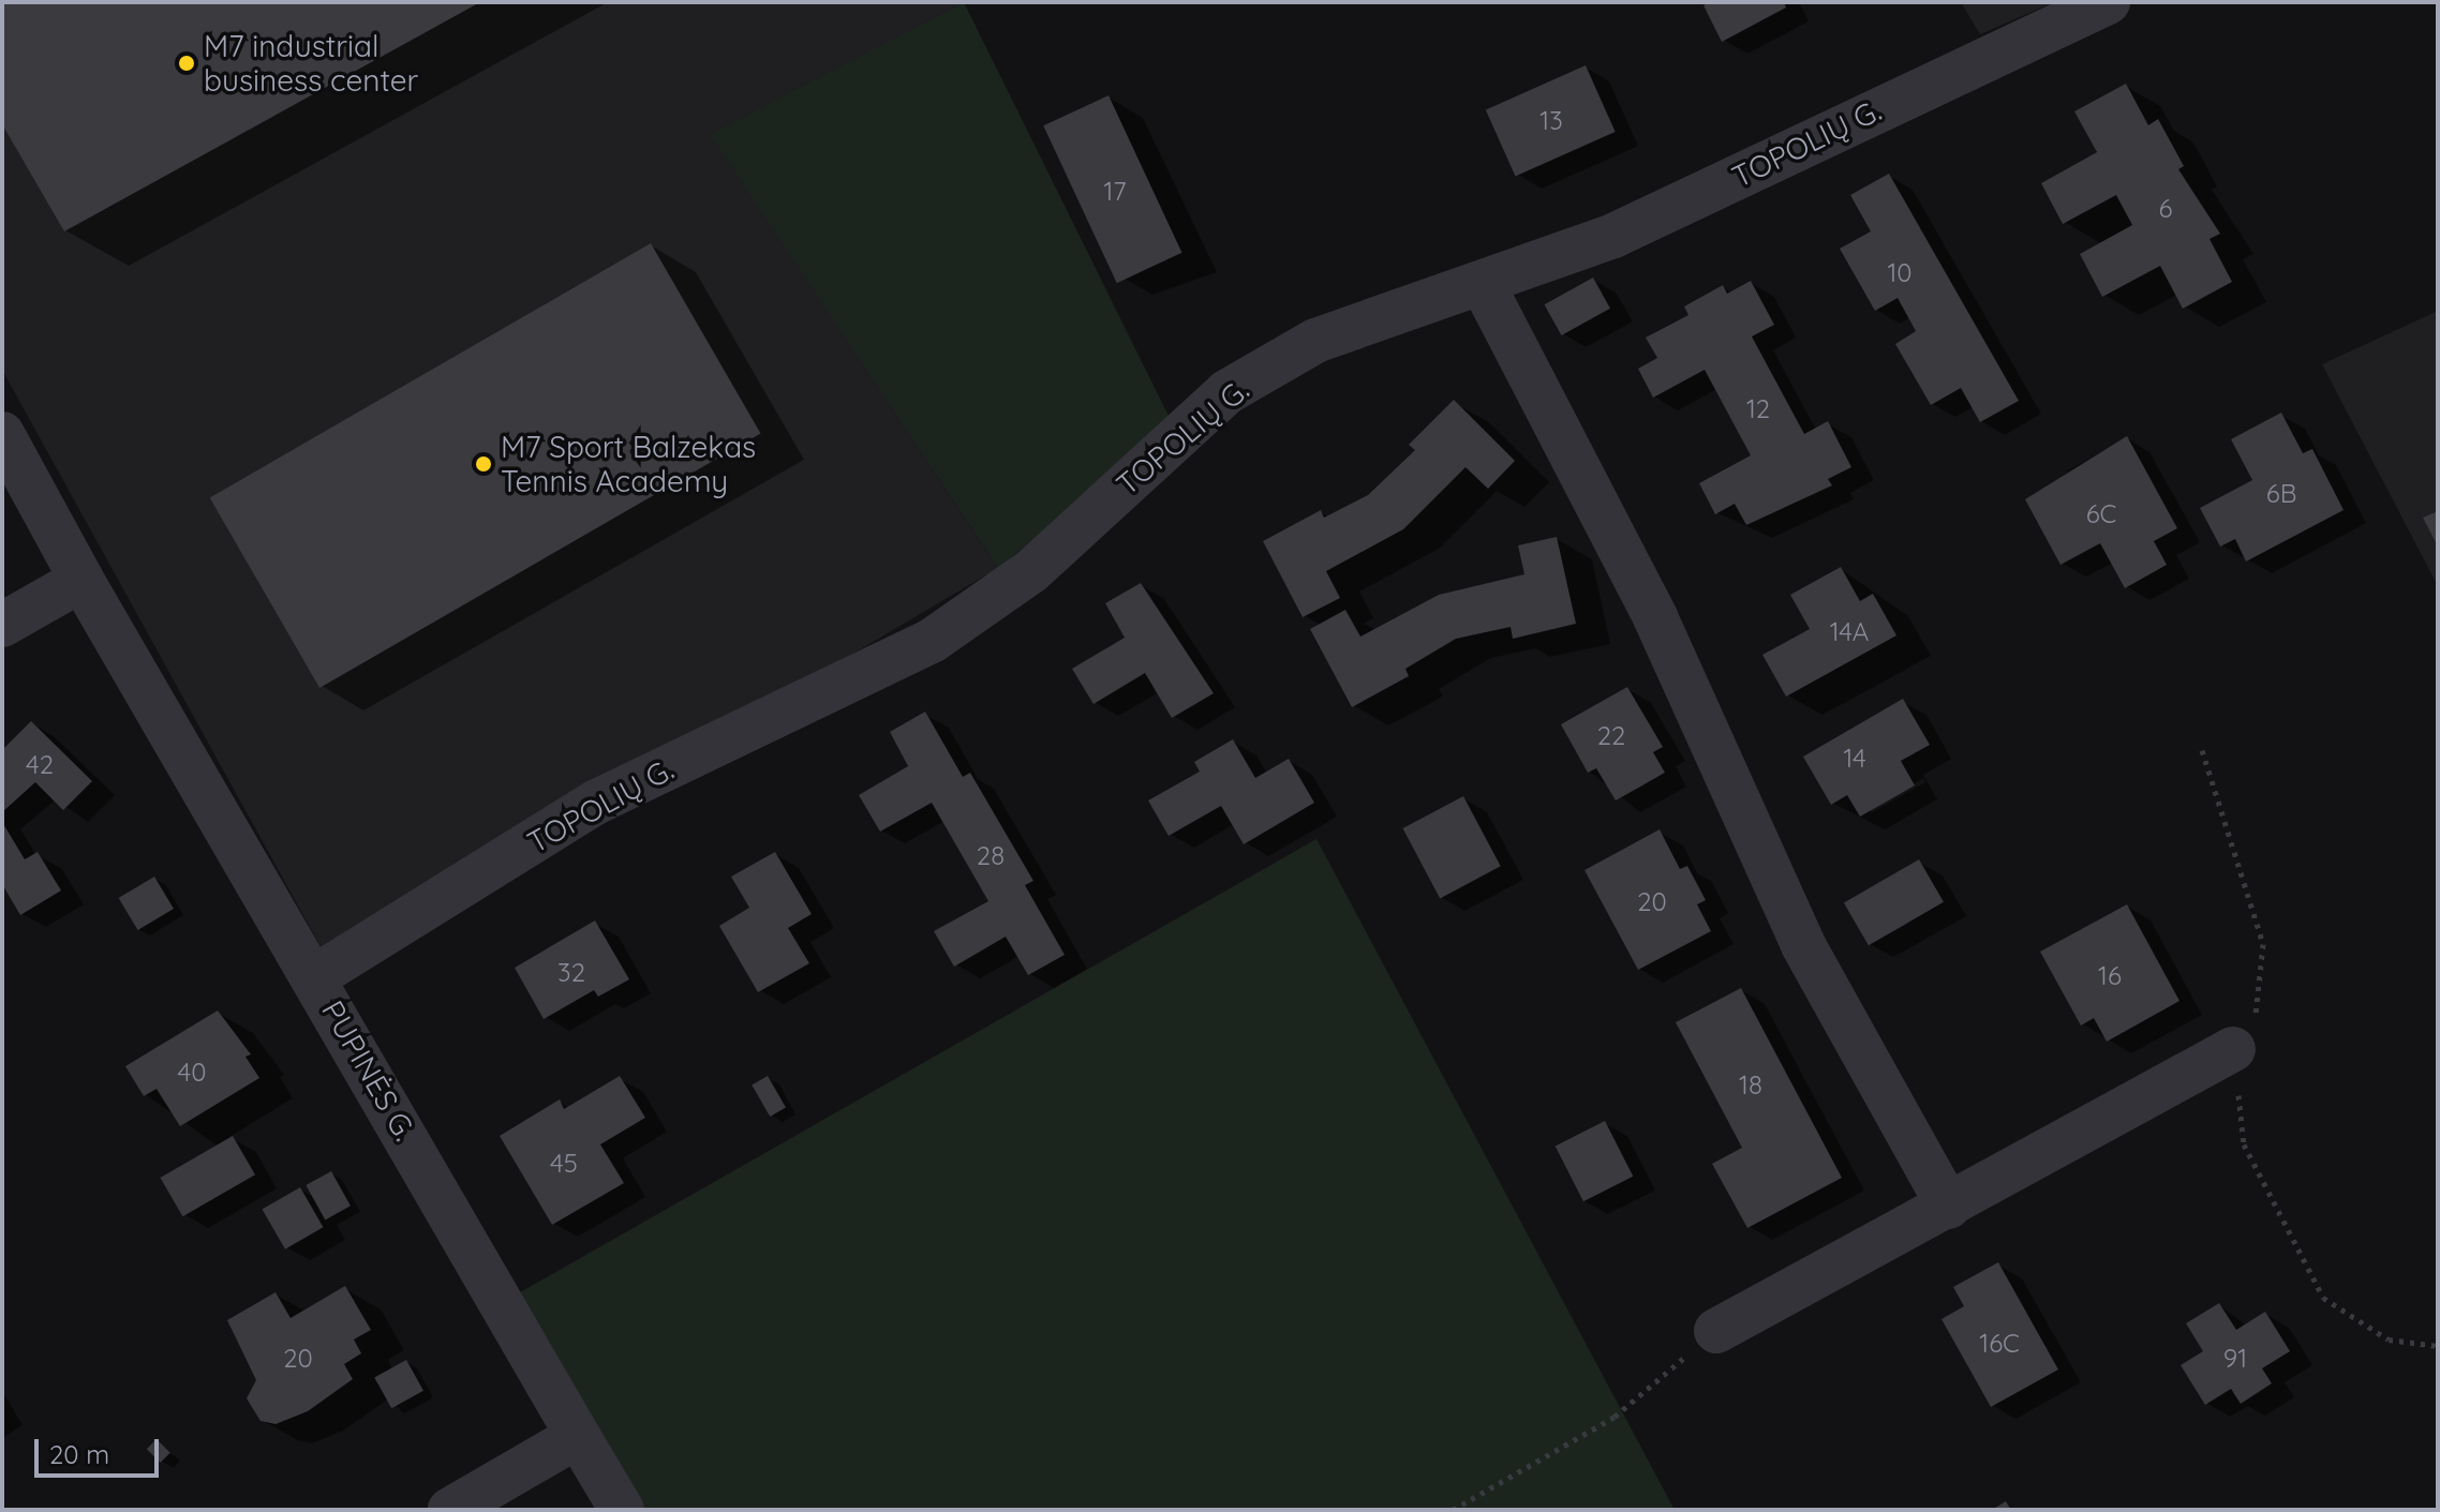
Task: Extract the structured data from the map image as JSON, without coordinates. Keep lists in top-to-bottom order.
{
  "streets": {
    "street": ["TOPOLIŲ G.", "PUPINĖS G."]
  },
  "crossings": [
    ["TOPOLIŲ G.", "PUPINĖS G."]
  ],
  "places": ["M7 industrial business center", "M7 Sport Balzekas Tennis Academy"],
  "house_numbers": [
    "13",
    "17",
    "6",
    "10",
    "12",
    "6B",
    "6C",
    "14A",
    "22",
    "14",
    "42",
    "28",
    "20",
    "32",
    "16",
    "40",
    "18",
    "45",
    "16C",
    "20",
    "91"
  ],
  "scale_bar": "20 m"
}
